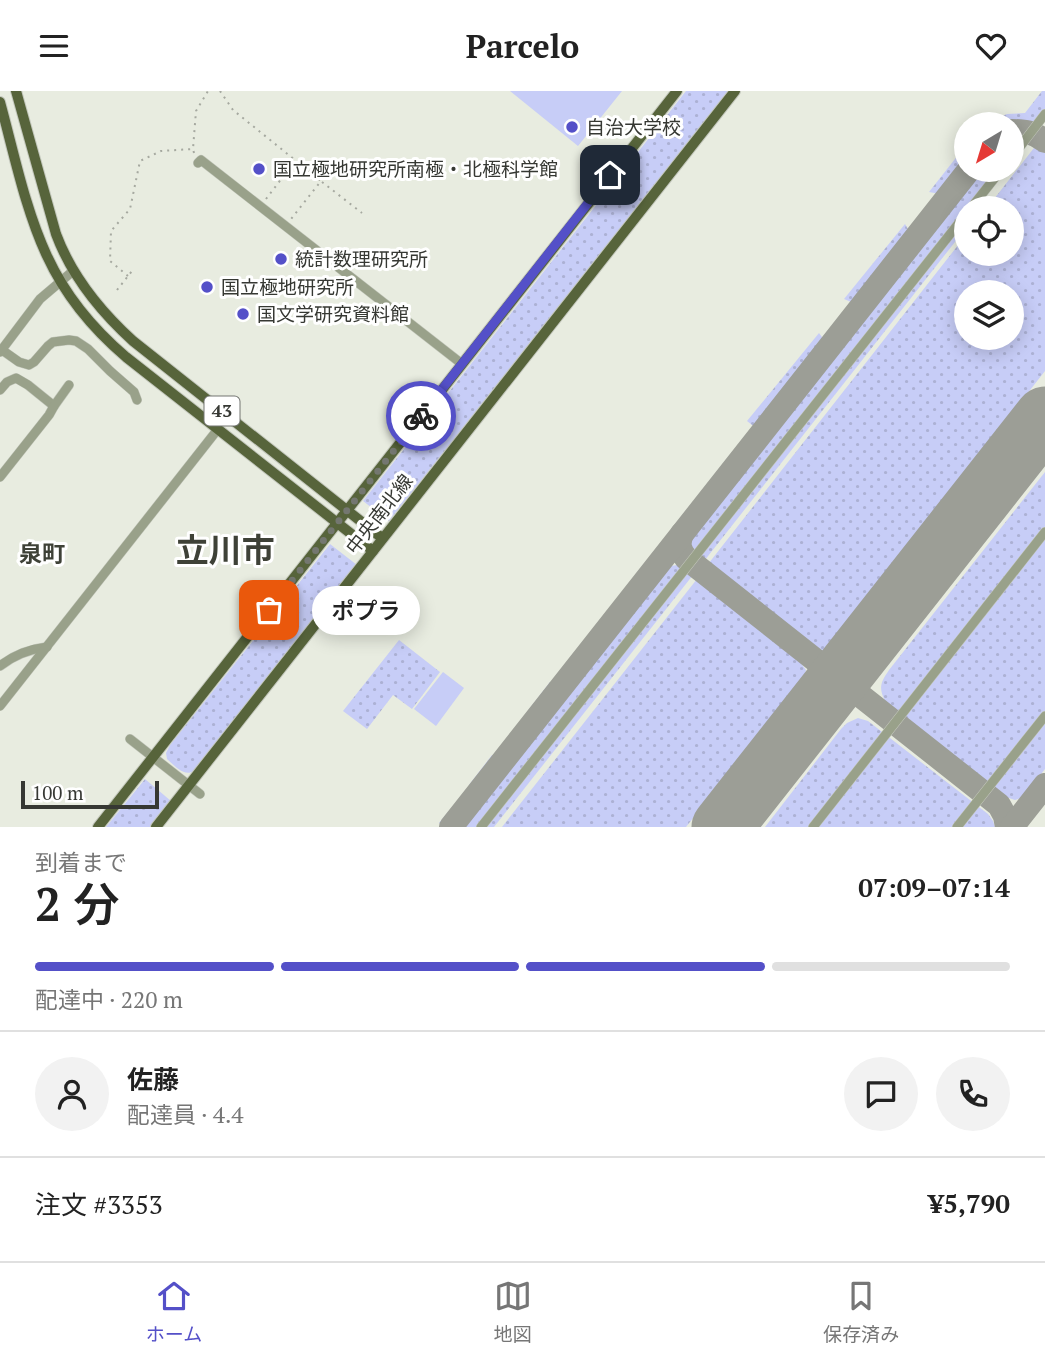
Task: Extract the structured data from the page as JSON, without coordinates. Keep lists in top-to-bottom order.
{
  "streets": {
    "main road": ["43", "中央南北線"]
  },
  "crossings": [
    ["43", "中央南北線"]
  ],
  "districts": ["立川市", "泉町"],
  "places": [
    "自治大学校",
    "国立極地研究所南極・北極科学館",
    "統計数理研究所",
    "国立極地研究所",
    "国文学研究資料館",
    "ポプラ"
  ],
  "scale_bar": "100 m",
  "north": "bottom left",
  "page": {
    "header": "Parcelo",
    "bubble": "ポプラ",
    "scale": "100 m",
    "heading": ["2 分", "到着まで", "07:09–07:14"],
    "panel": [
      "佐藤",
      "配達員 · 4.4",
      "注文 #3353",
      "¥5,790"
    ],
    "bar": "配達中 · 220 m",
    "tabs": ["ホーム", "地図", "保存済み"]
  }
}
